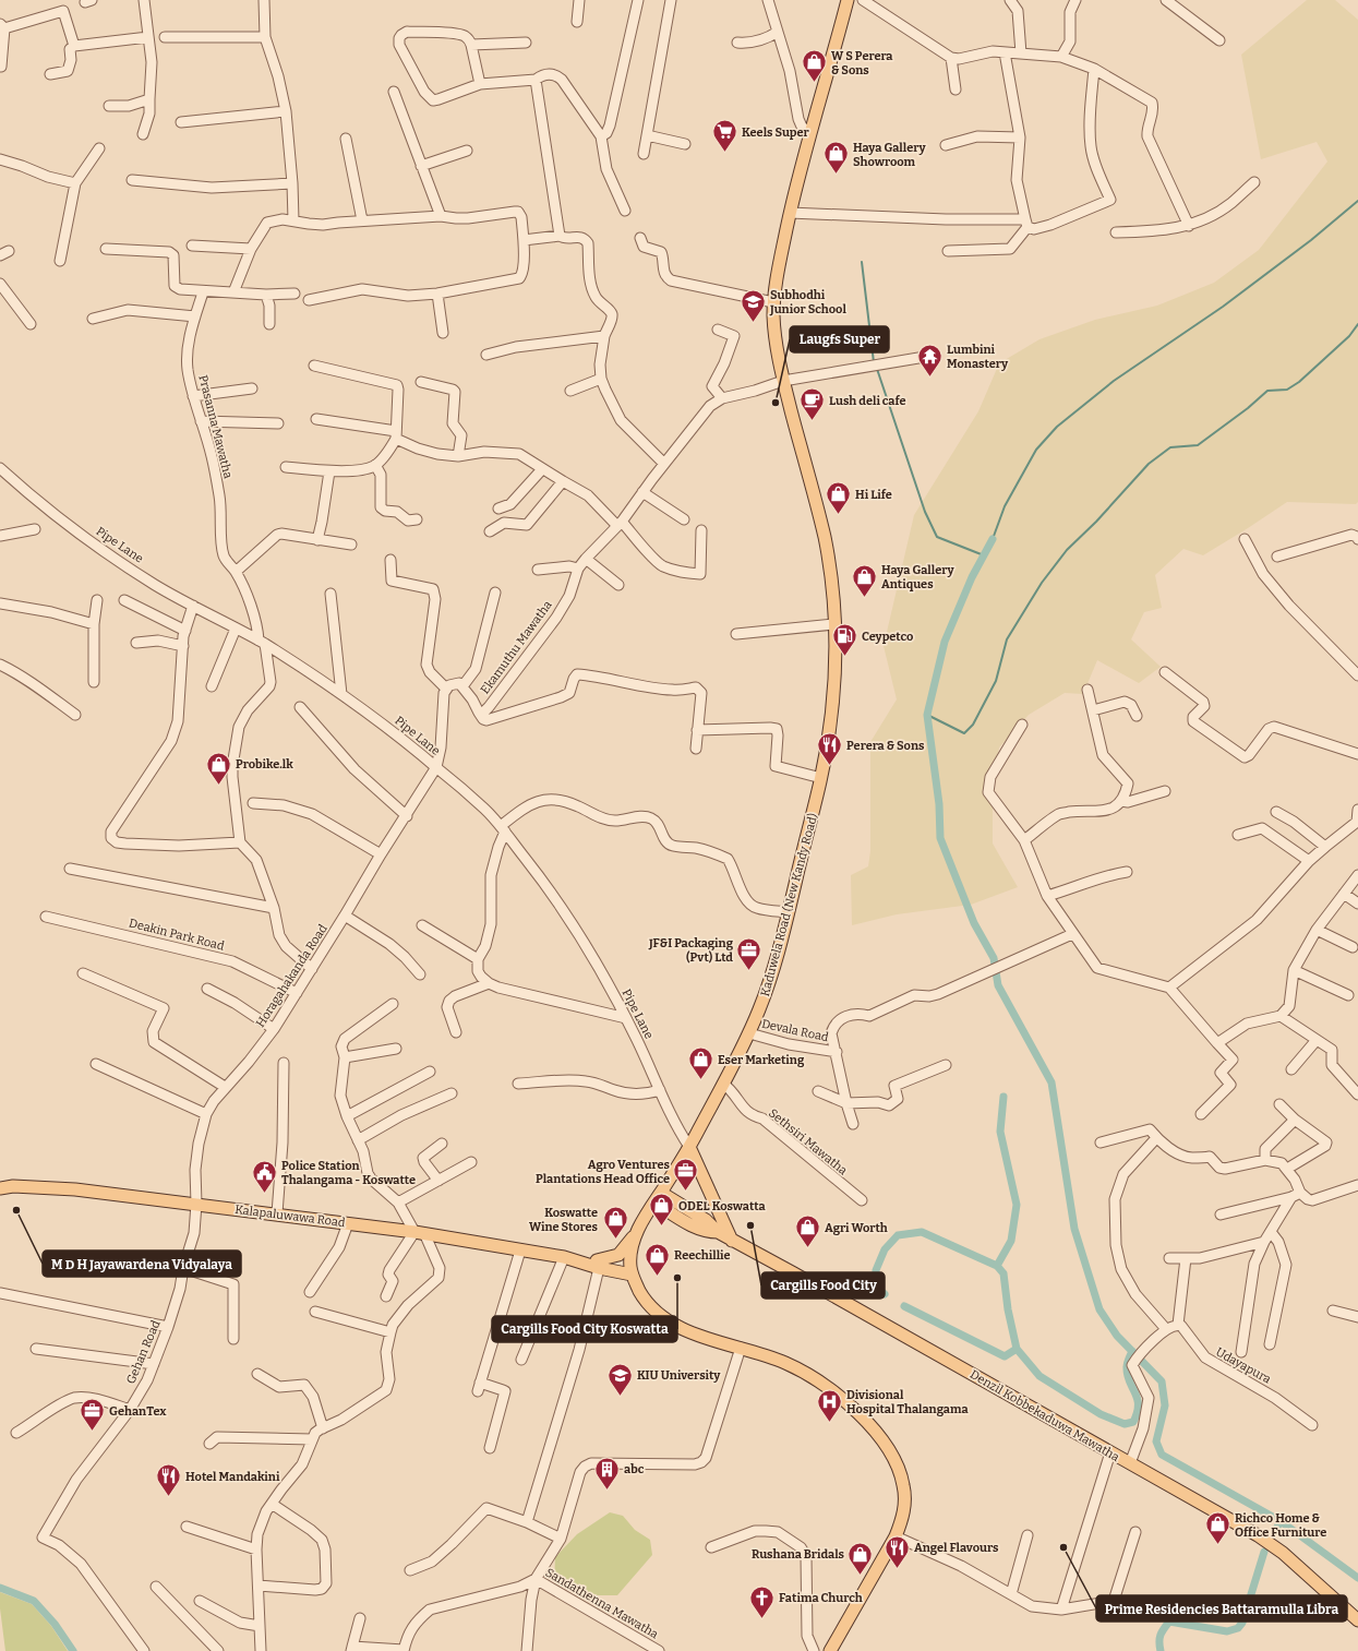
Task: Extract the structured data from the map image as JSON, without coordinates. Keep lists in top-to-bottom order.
{
  "streets": {
    "main road": ["Kaduwela Road (New Kandy Road)", "Kalapaluwawa Road", "Denzil Kobbekaduwa Mawatha"],
    "street": [
      "Prasanna Mawatha",
      "Pipe Lane",
      "Ekamuthu Mawatha",
      "Deakin Park Road",
      "Horagahakanda Road",
      "Devala Road",
      "Sethsiri Mawatha",
      "Gehan Road",
      "Udayapura",
      "Sandathenna Mawatha"
    ]
  },
  "crossings": [
    ["Prasanna Mawatha", "Pipe Lane"],
    ["Pipe Lane", "Kaduwela Road (New Kandy Road)"],
    ["Pipe Lane", "Horagahakanda Road"],
    ["Ekamuthu Mawatha", "Kaduwela Road (New Kandy Road)"],
    ["Kaduwela Road (New Kandy Road)", "Devala Road"],
    ["Kaduwela Road (New Kandy Road)", "Sethsiri Mawatha"],
    ["Kaduwela Road (New Kandy Road)", "Kalapaluwawa Road"],
    ["Kaduwela Road (New Kandy Road)", "Denzil Kobbekaduwa Mawatha"],
    ["Deakin Park Road", "Horagahakanda Road"],
    ["Horagahakanda Road", "Kalapaluwawa Road"],
    ["Horagahakanda Road", "Gehan Road"],
    ["Kalapaluwawa Road", "Gehan Road"]
  ],
  "places": {
    "shop": [
      "W S Perera & Sons",
      "Haya Gallery Showroom",
      "Hi Life",
      "Haya Gallery Antiques",
      "Probike.lk",
      "Eser Marketing",
      "ODEL Koswatta",
      "Koswatte Wine Stores",
      "Agri Worth",
      "Reechillie",
      "Richco Home & Office Furniture",
      "Rushana Bridals"
    ],
    "supermarket": ["Keels Super"],
    "school or university": ["Subhodhi Junior School", "KIU University"],
    "temple": ["Lumbini Monastery"],
    "other": [
      "Laugfs Super",
      "M D H Jayawardena Vidyalaya",
      "Cargills Food City",
      "Cargills Food City Koswatta",
      "Prime Residencies Battaramulla Libra"
    ],
    "cafe": ["Lush deli cafe"],
    "fuel station": ["Ceypetco"],
    "restaurant": ["Perera & Sons", "Hotel Mandakini", "Angel Flavours"],
    "office": ["JF&I Packaging (Pvt) Ltd", "Agro Ventures Plantations Head Office", "GehanTex"],
    "public building": ["Police Station Thalangama - Koswatte"],
    "hospital": ["Divisional Hospital Thalangama"],
    "building": ["abc"],
    "church": ["Fatima Church"]
  }
}
